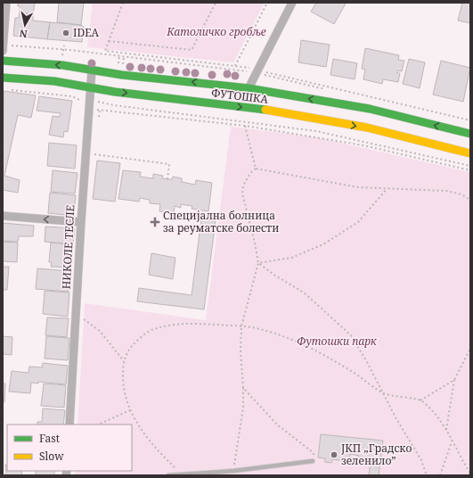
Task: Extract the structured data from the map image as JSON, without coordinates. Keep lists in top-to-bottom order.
{
  "streets": {
    "main road": ["ФУТОШКА"],
    "street": ["НИКОЛЕ ТЕСЛЕ"]
  },
  "crossings": [
    ["ФУТОШКА", "НИКОЛЕ ТЕСЛЕ"]
  ],
  "parks": ["Католичко гробље", "Футошки парк"],
  "places": {
    "other": ["IDEA", "ЈКП „Градско зеленило”"],
    "health": ["Специјална болница за реуматске болести"]
  },
  "legend": ["Fast", "Slow"],
  "north": "bottom"
}
